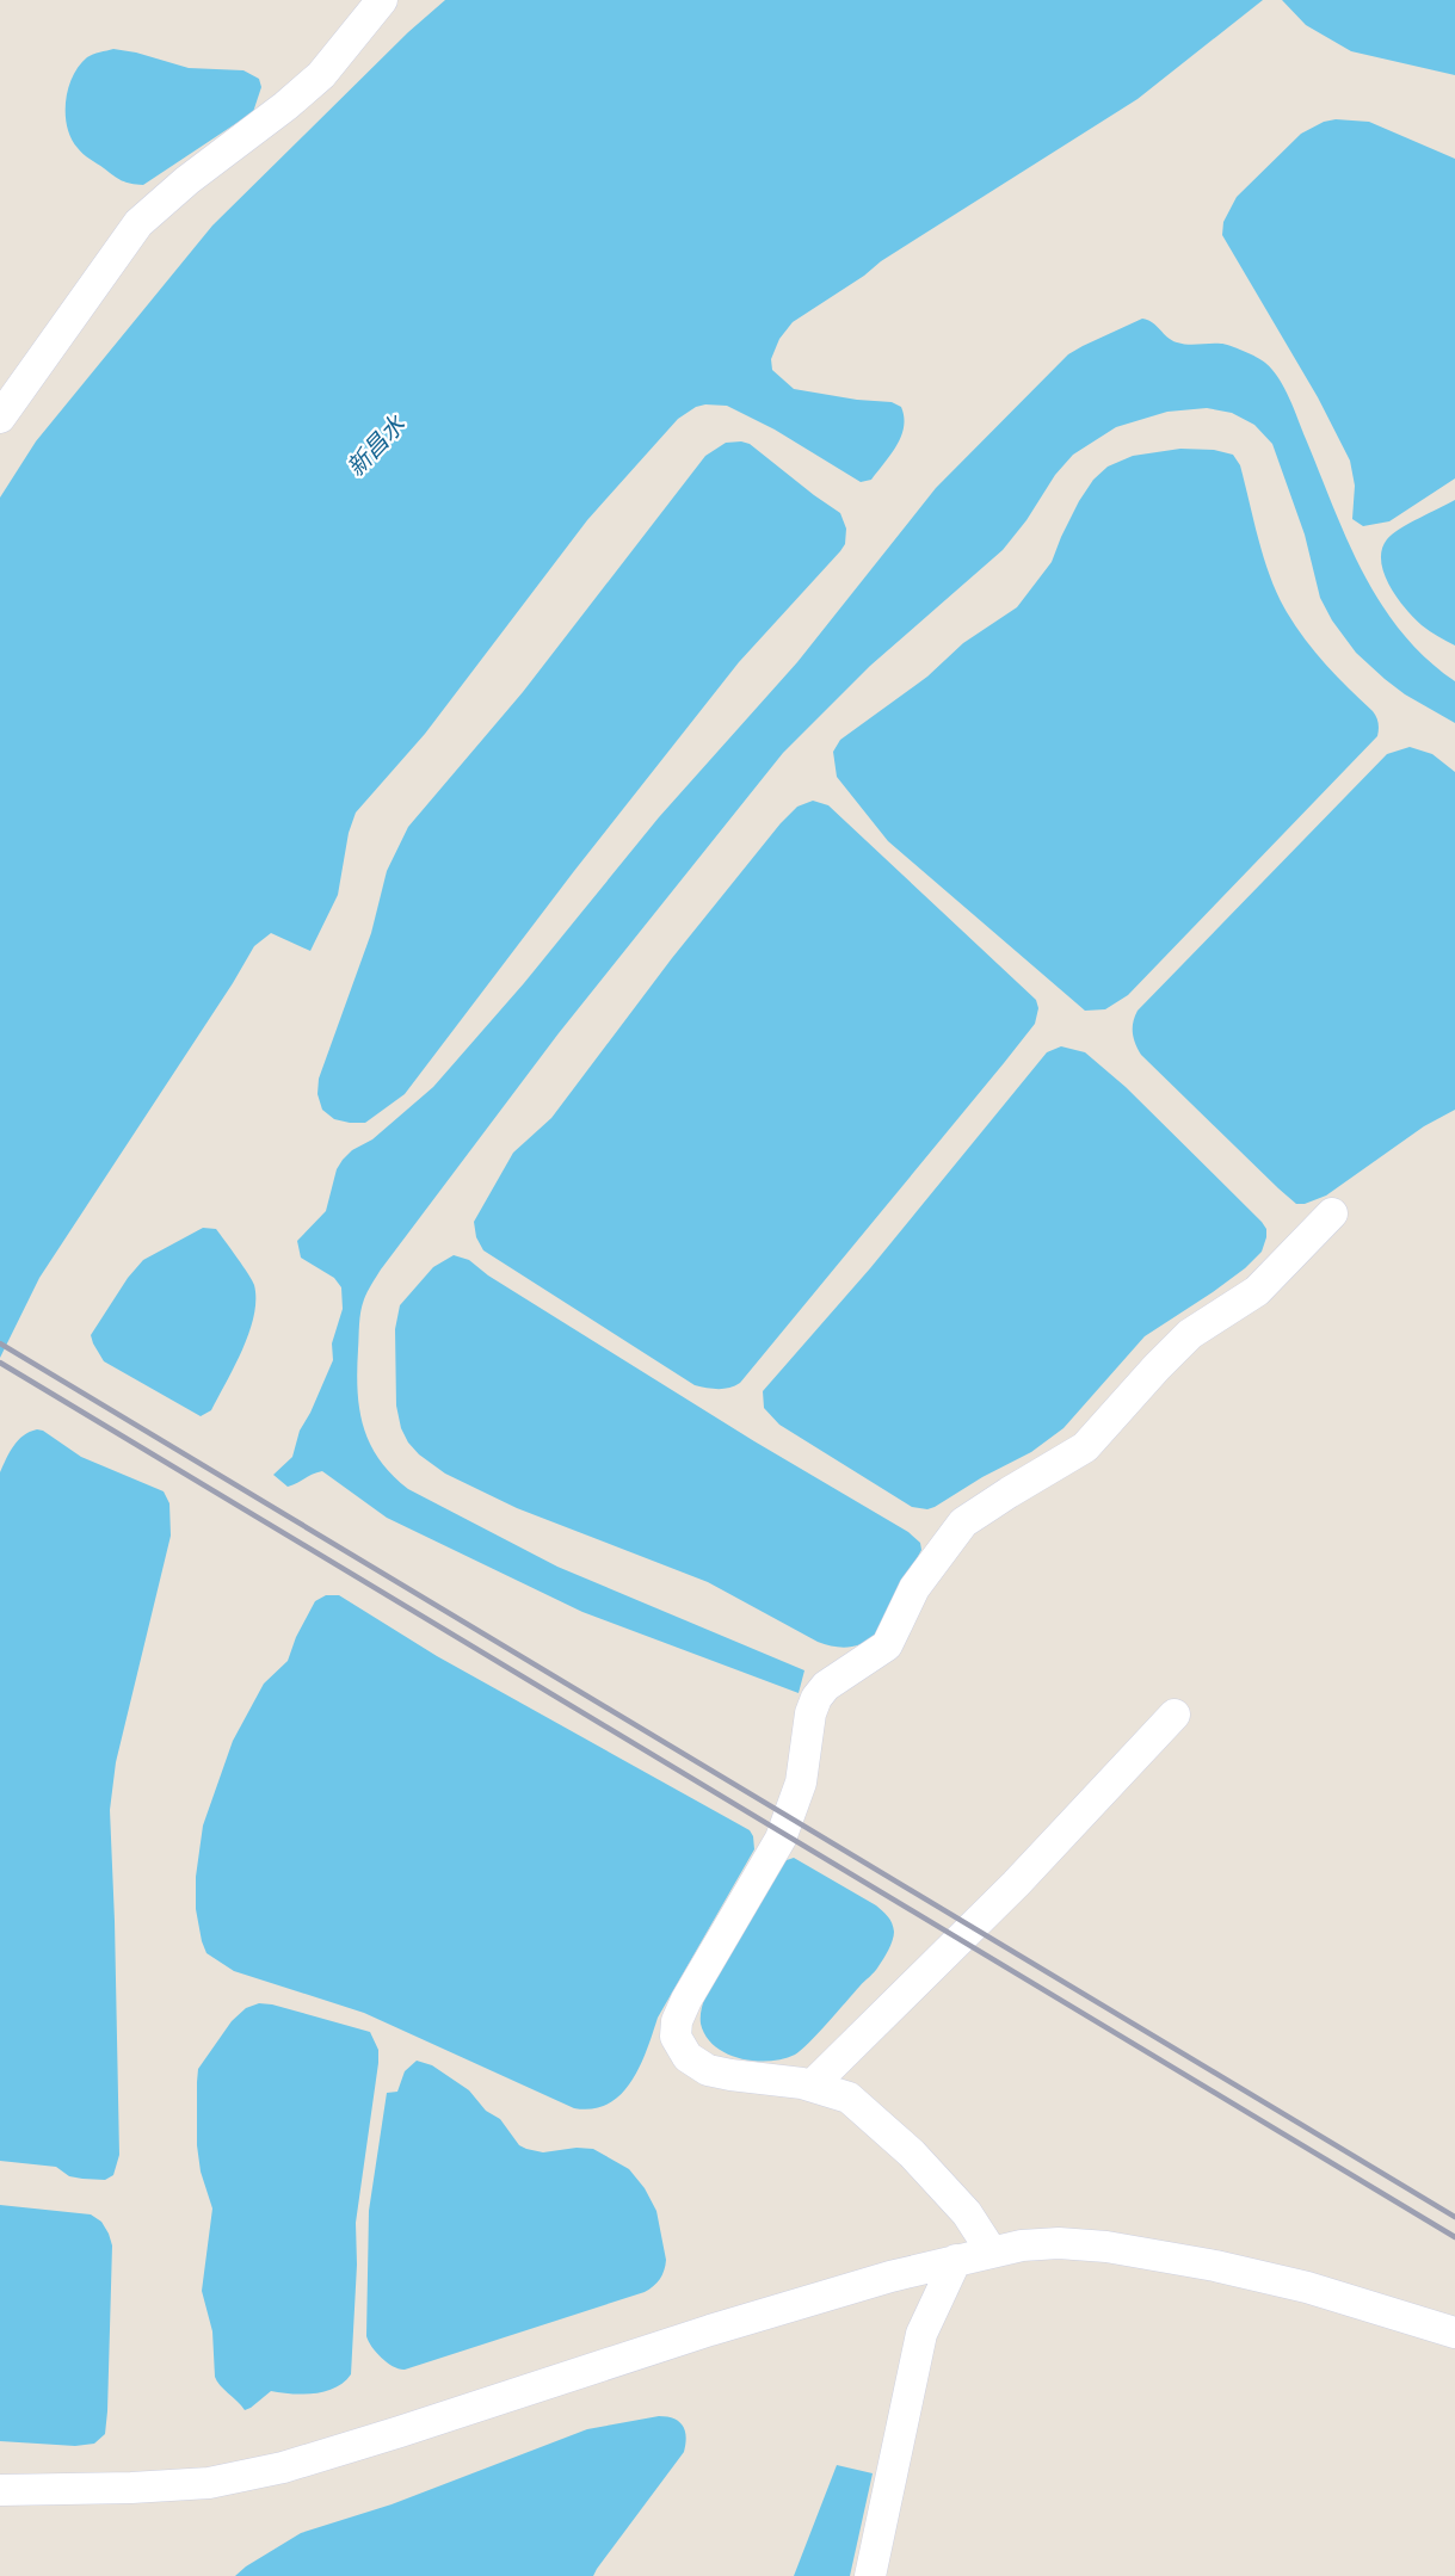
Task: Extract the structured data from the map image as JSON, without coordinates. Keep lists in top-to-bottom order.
{
  "water": ["新昌水"]
}
